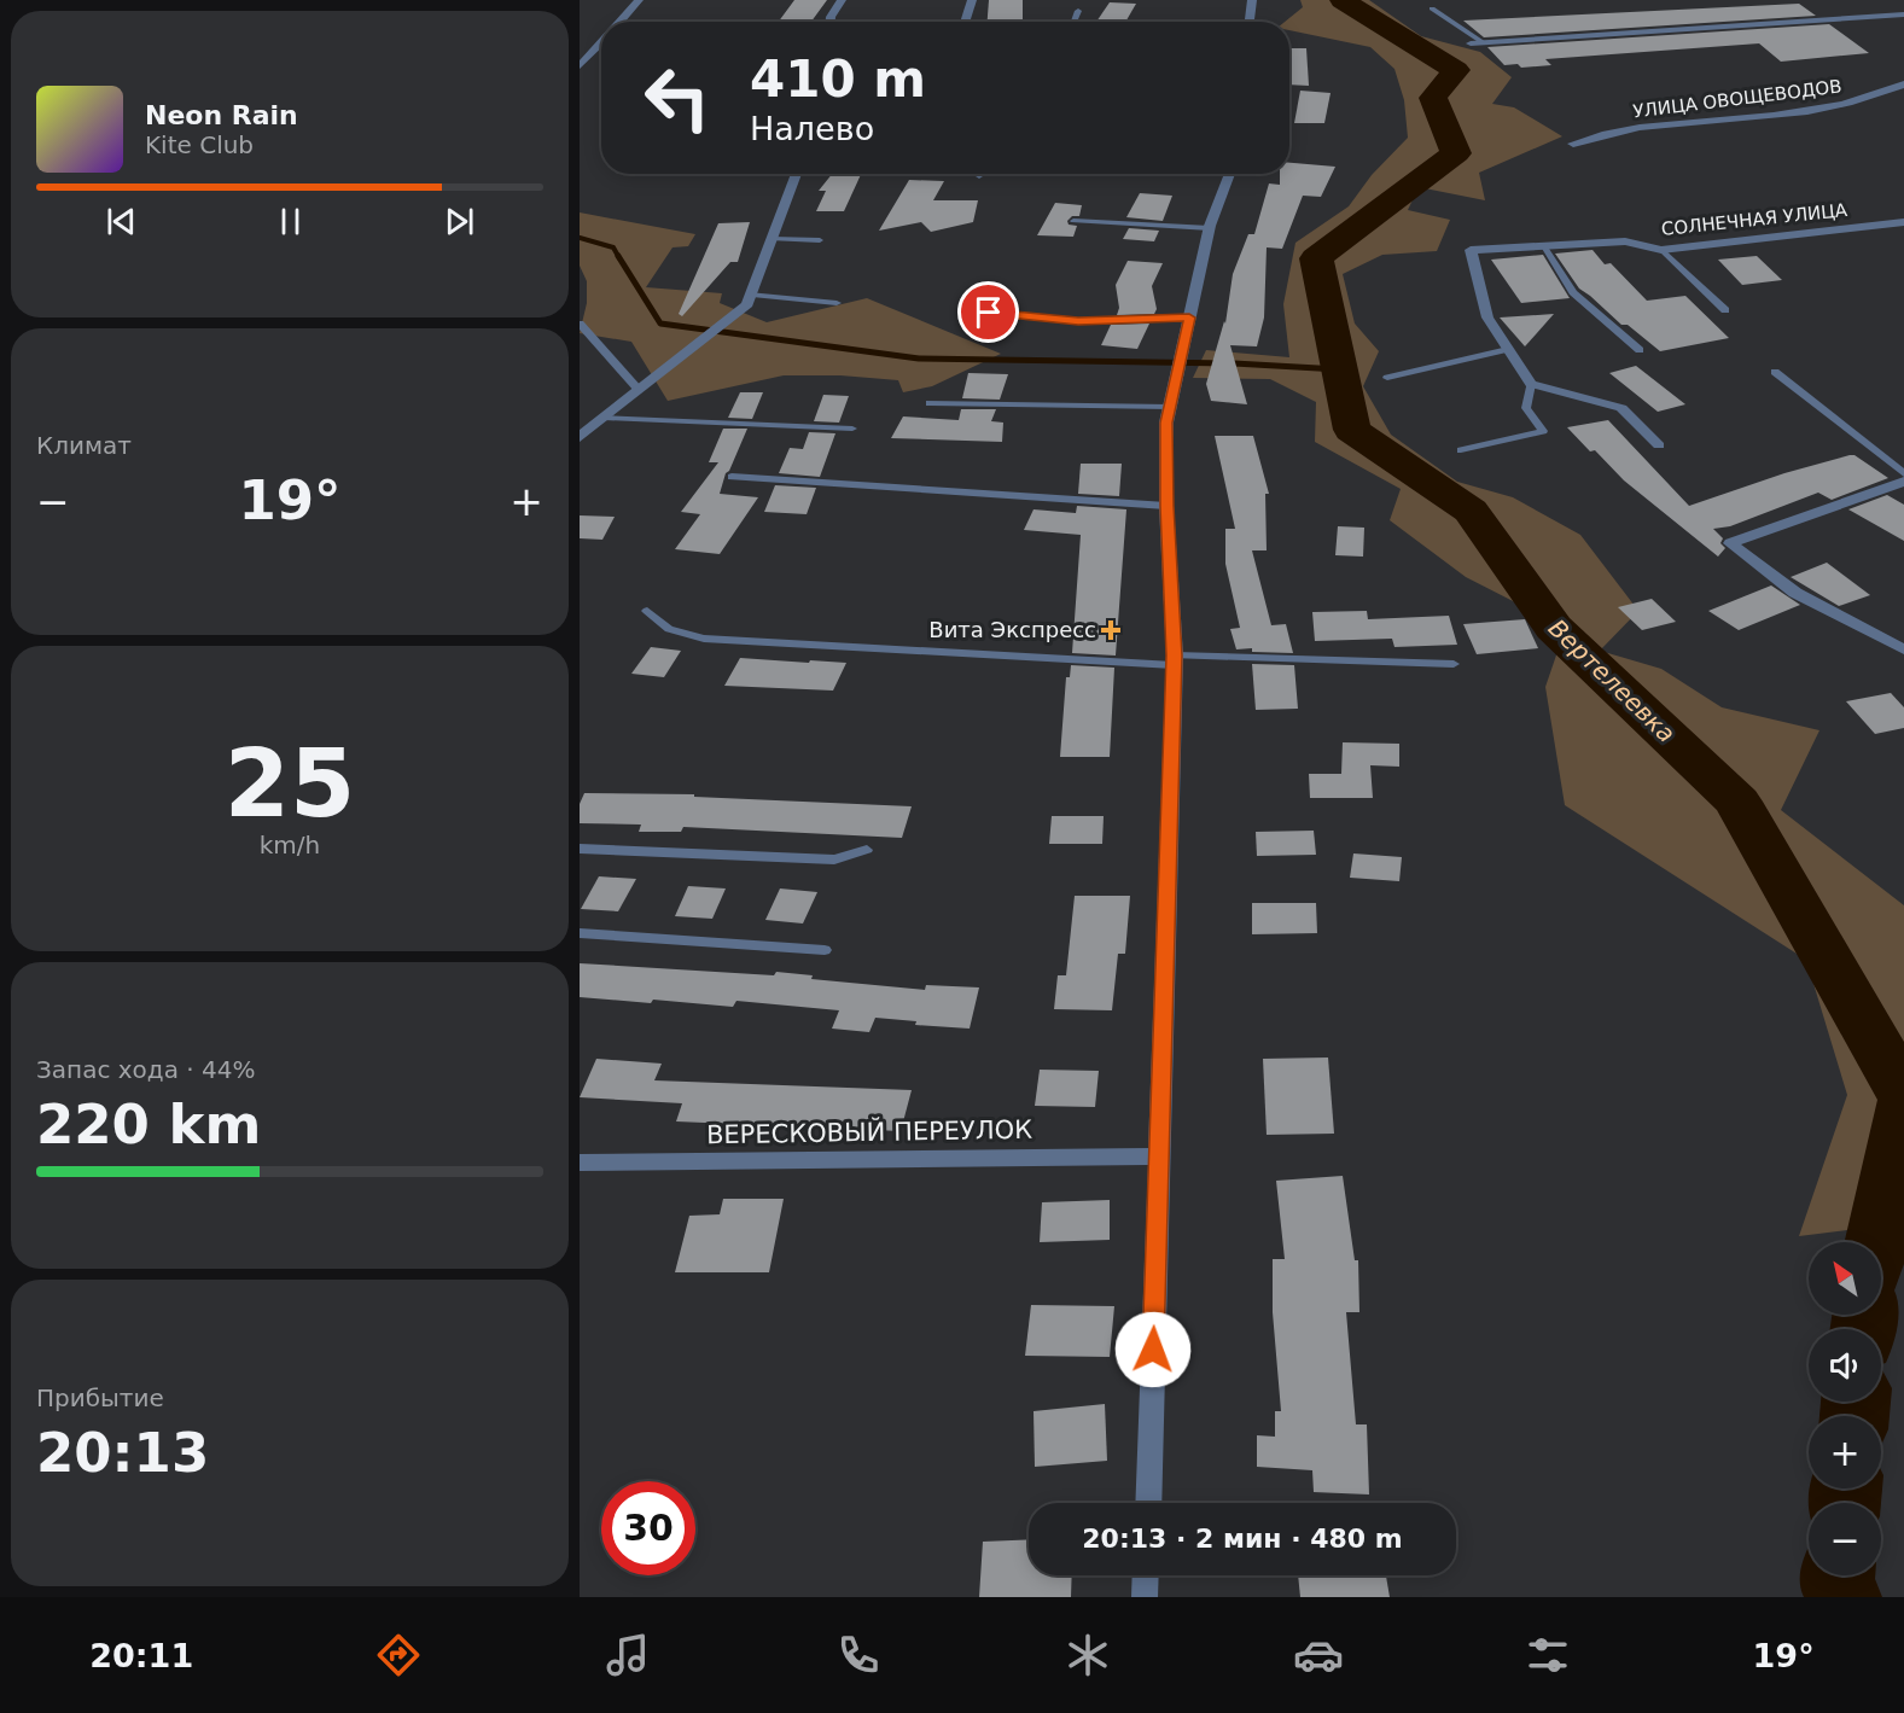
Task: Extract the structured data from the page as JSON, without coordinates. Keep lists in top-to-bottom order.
{
  "streets": {
    "street": ["УЛИЦА ОВОЩЕВОДОВ", "СОЛНЕЧНАЯ УЛИЦА", "ВЕРЕСКОВЫЙ ПЕРЕУЛОК"]
  },
  "water": ["Вертелеевка"],
  "places": {
    "health": ["Вита Экспресс"]
  },
  "north": "top left",
  "page": {
    "turn": ["410 m", "Налево"],
    "song": ["Neon Rain", "Kite Club"],
    "tile": [
      "Климат",
      ["25", "km/h"],
      ["Запас хода · 44%", "220 km"],
      ["Прибытие", "20:13"]
    ],
    "heat": ["−", "19°", "+"],
    "map_buttons": ["+", "−"],
    "limit": "30",
    "trip": "20:13 · 2 мин · 480 m",
    "tabs": ["20:11", "19°"]
  }
}
